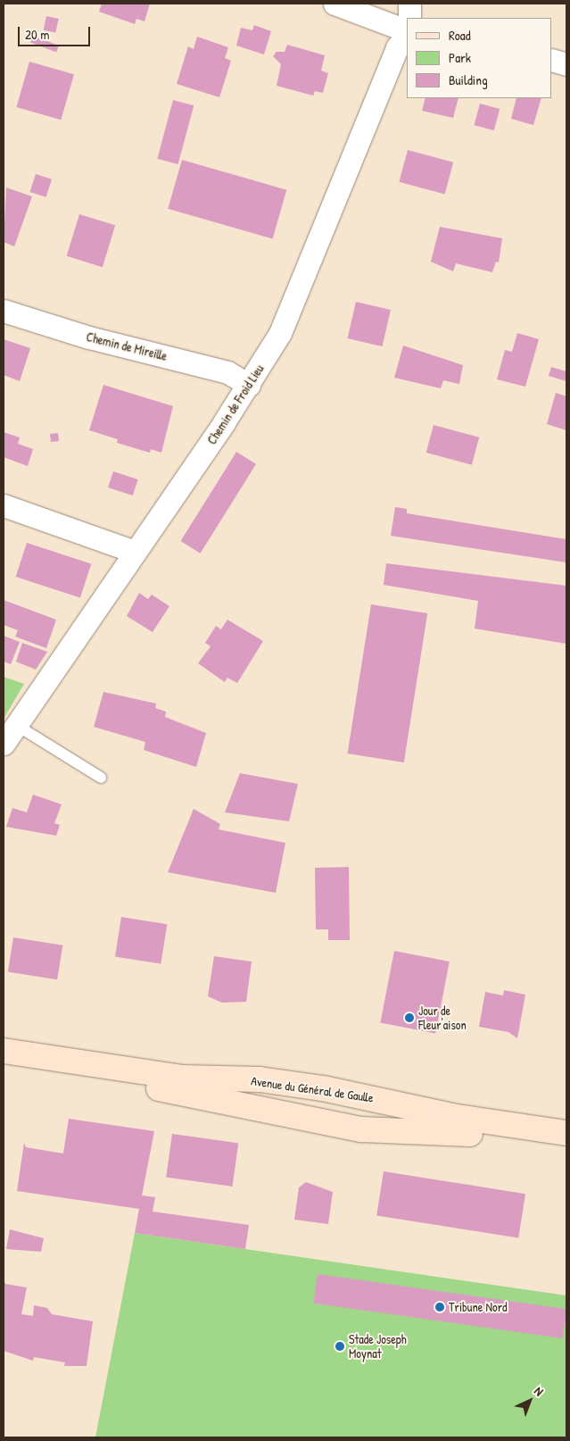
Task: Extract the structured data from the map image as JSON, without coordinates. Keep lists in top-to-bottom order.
{
  "streets": {
    "main road": ["Avenue du Général de Gaulle"],
    "street": ["Chemin de Mireille", "Chemin de Froid Lieu"]
  },
  "crossings": [
    ["Chemin de Mireille", "Chemin de Froid Lieu"]
  ],
  "places": ["Jour de Fleur'aison", "Tribune Nord", "Stade Joseph Moynat"],
  "legend": ["Road", "Park", "Building"],
  "scale_bar": "20 m",
  "north": "top right"
}
